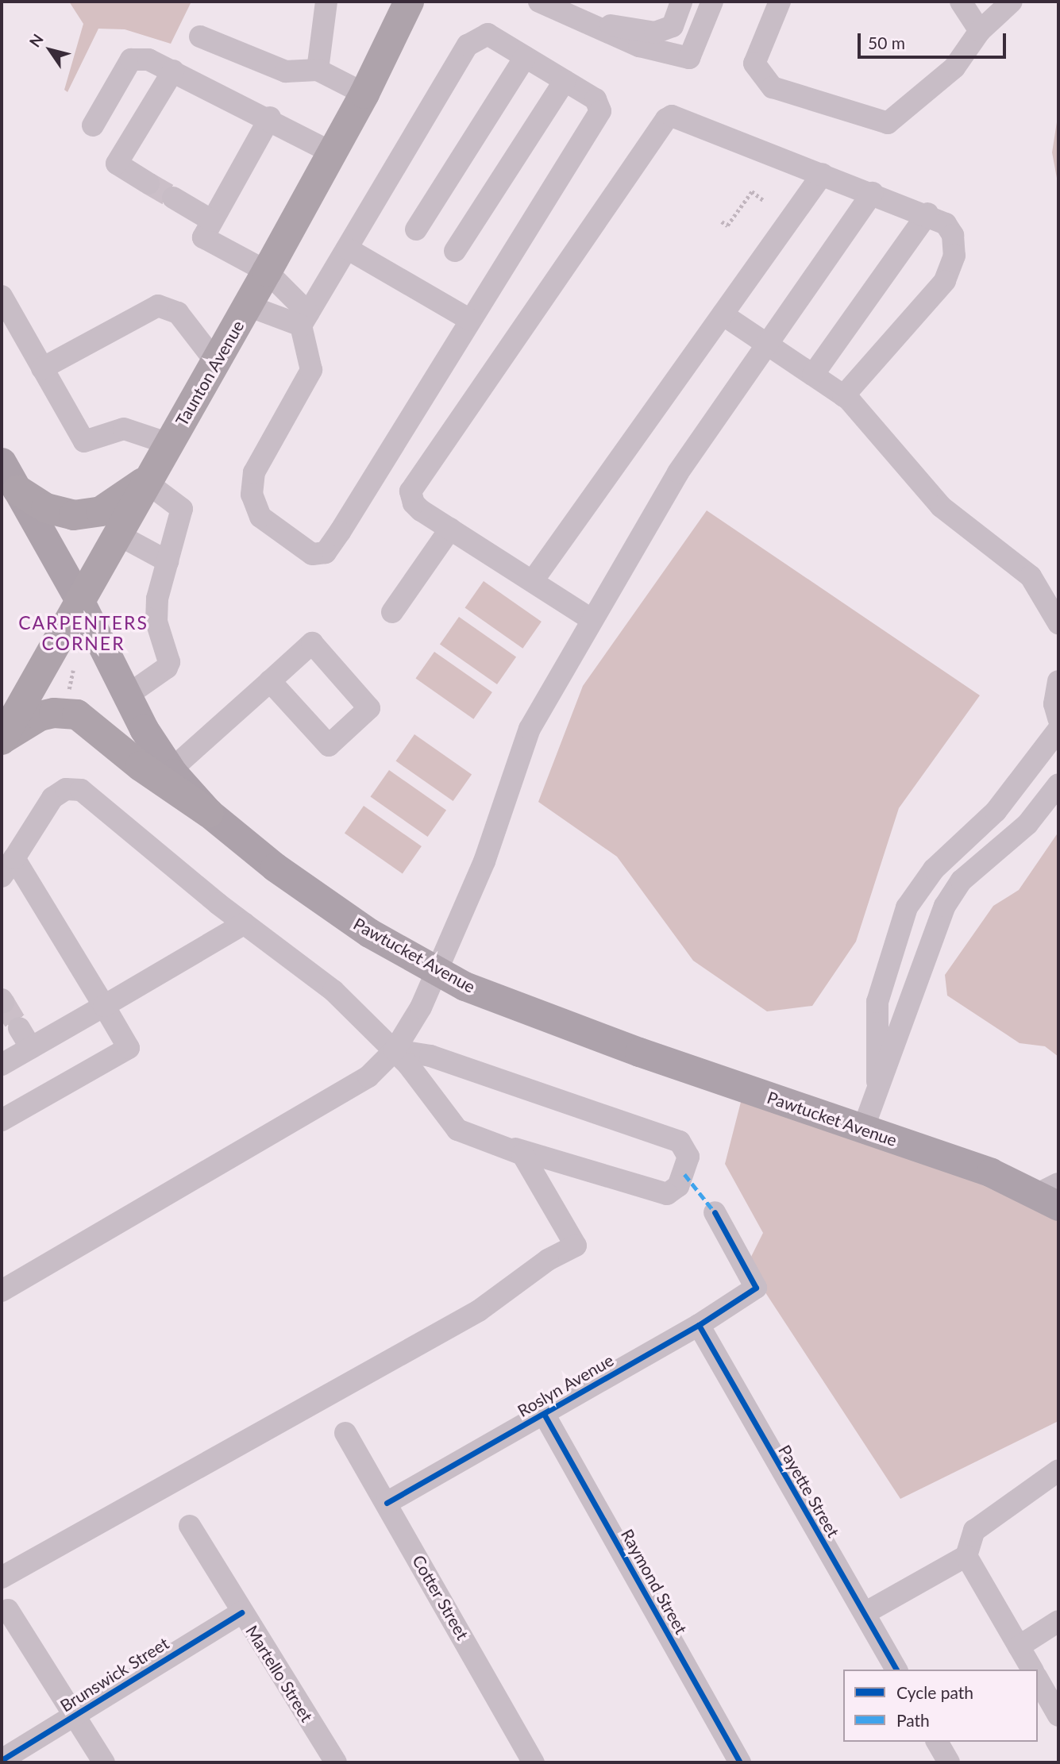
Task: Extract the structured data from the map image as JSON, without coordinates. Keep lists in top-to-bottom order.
{
  "streets": {
    "highway": ["Taunton Avenue"],
    "main road": ["Pawtucket Avenue"],
    "street": [
      "Roslyn Avenue",
      "Payette Street",
      "Raymond Street",
      "Cotter Street",
      "Martello Street",
      "Brunswick Street"
    ]
  },
  "crossings": [
    ["Taunton Avenue", "Pawtucket Avenue"],
    ["Roslyn Avenue", "Payette Street"],
    ["Roslyn Avenue", "Raymond Street"],
    ["Roslyn Avenue", "Cotter Street"],
    ["Martello Street", "Brunswick Street"]
  ],
  "districts": ["CARPENTERS CORNER"],
  "legend": ["Cycle path", "Path"],
  "scale_bar": "50 m",
  "north": "top left"
}
